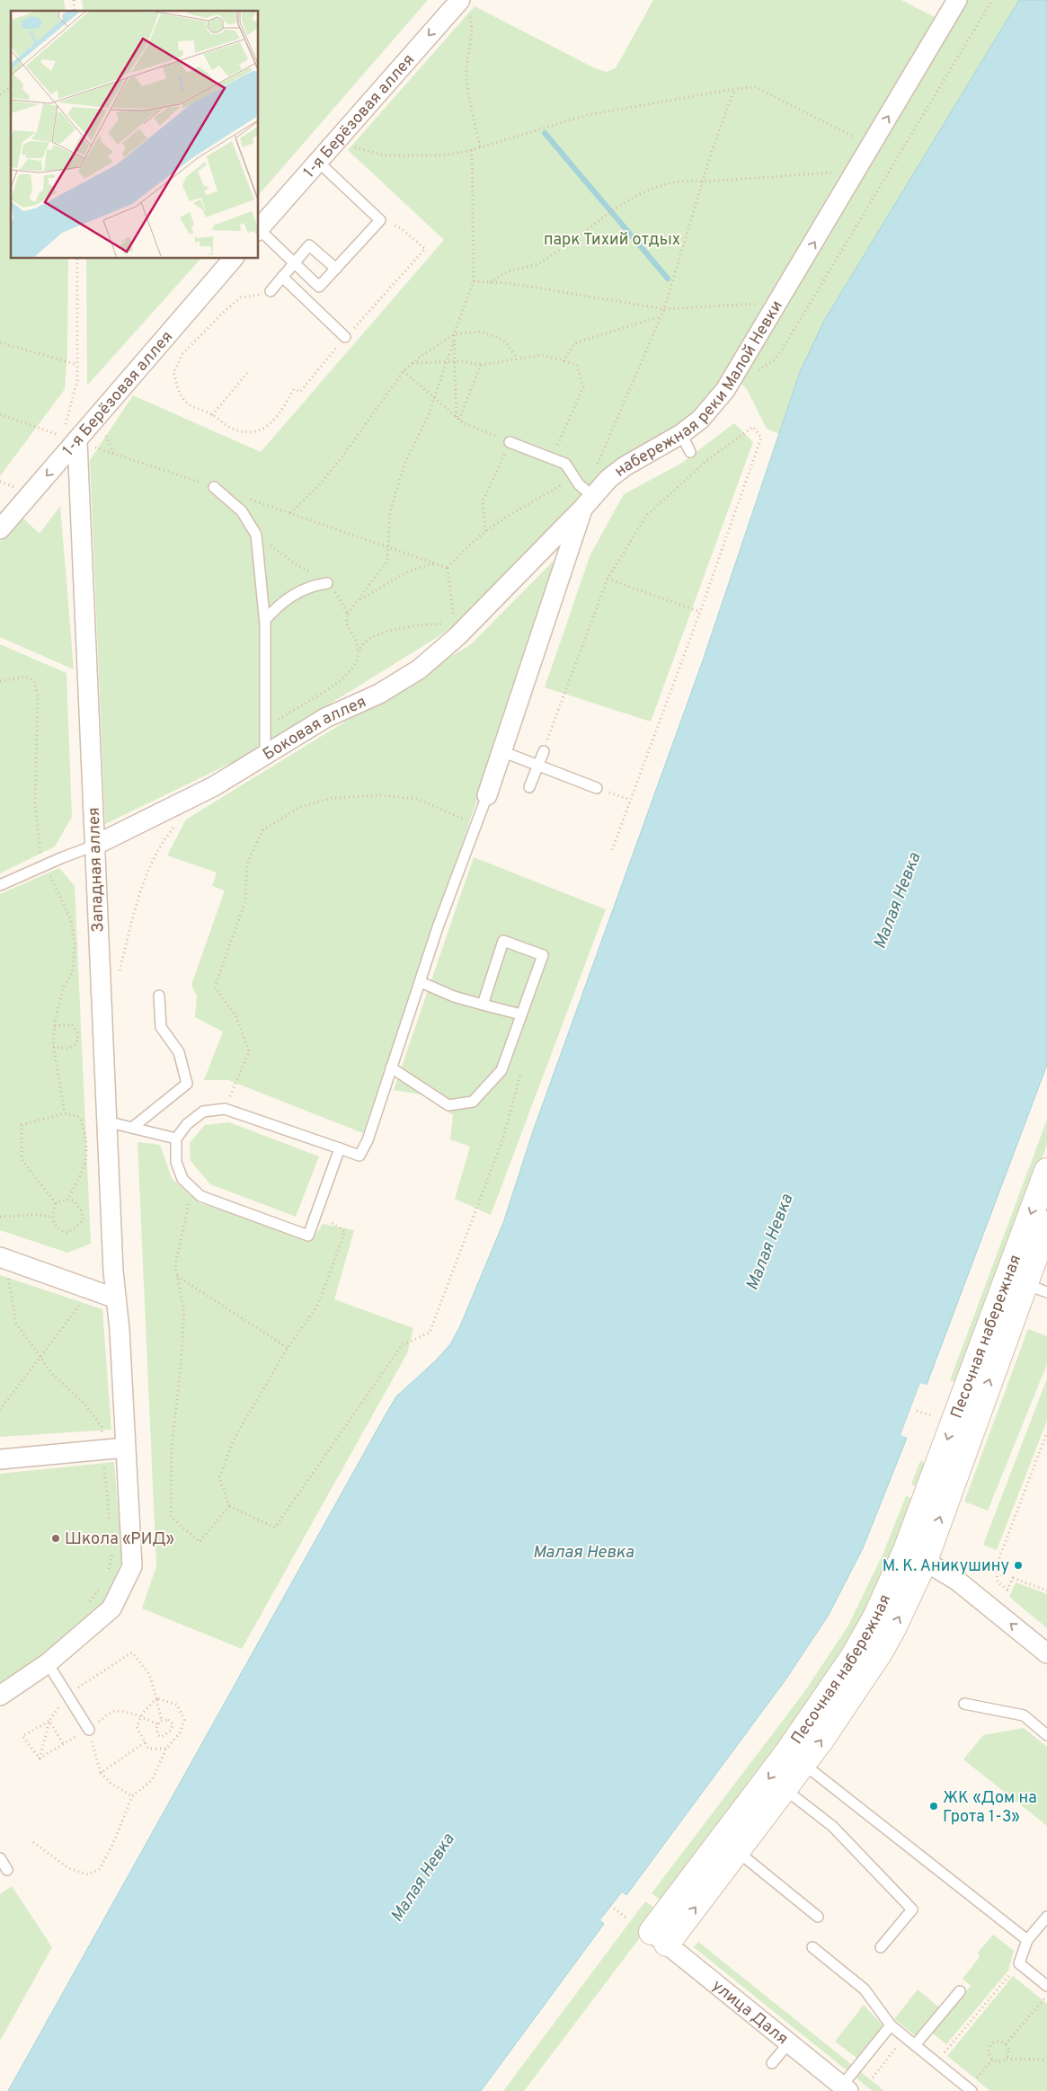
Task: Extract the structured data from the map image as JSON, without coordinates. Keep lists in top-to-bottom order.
{
  "streets": {
    "main road": ["Песочная набережная"],
    "street": [
      "1-я Берёзовая аллея",
      "набережная реки Малой Невки",
      "Боковая аллея",
      "Западная аллея",
      "улица Даля"
    ]
  },
  "crossings": [
    ["1-я Берёзовая аллея", "Западная аллея"],
    ["набережная реки Малой Невки", "Боковая аллея"],
    ["Боковая аллея", "Западная аллея"],
    ["Песочная набережная", "улица Даля"]
  ],
  "one_way": ["1-я Берёзовая аллея", "набережная реки Малой Невки"],
  "water": ["Малая Невка"],
  "parks": ["парк Тихий отдых"],
  "places": ["Школа «РИД»", "М. К. Аникушину", "ЖК «Дом на Грота 1-3»"]
}
